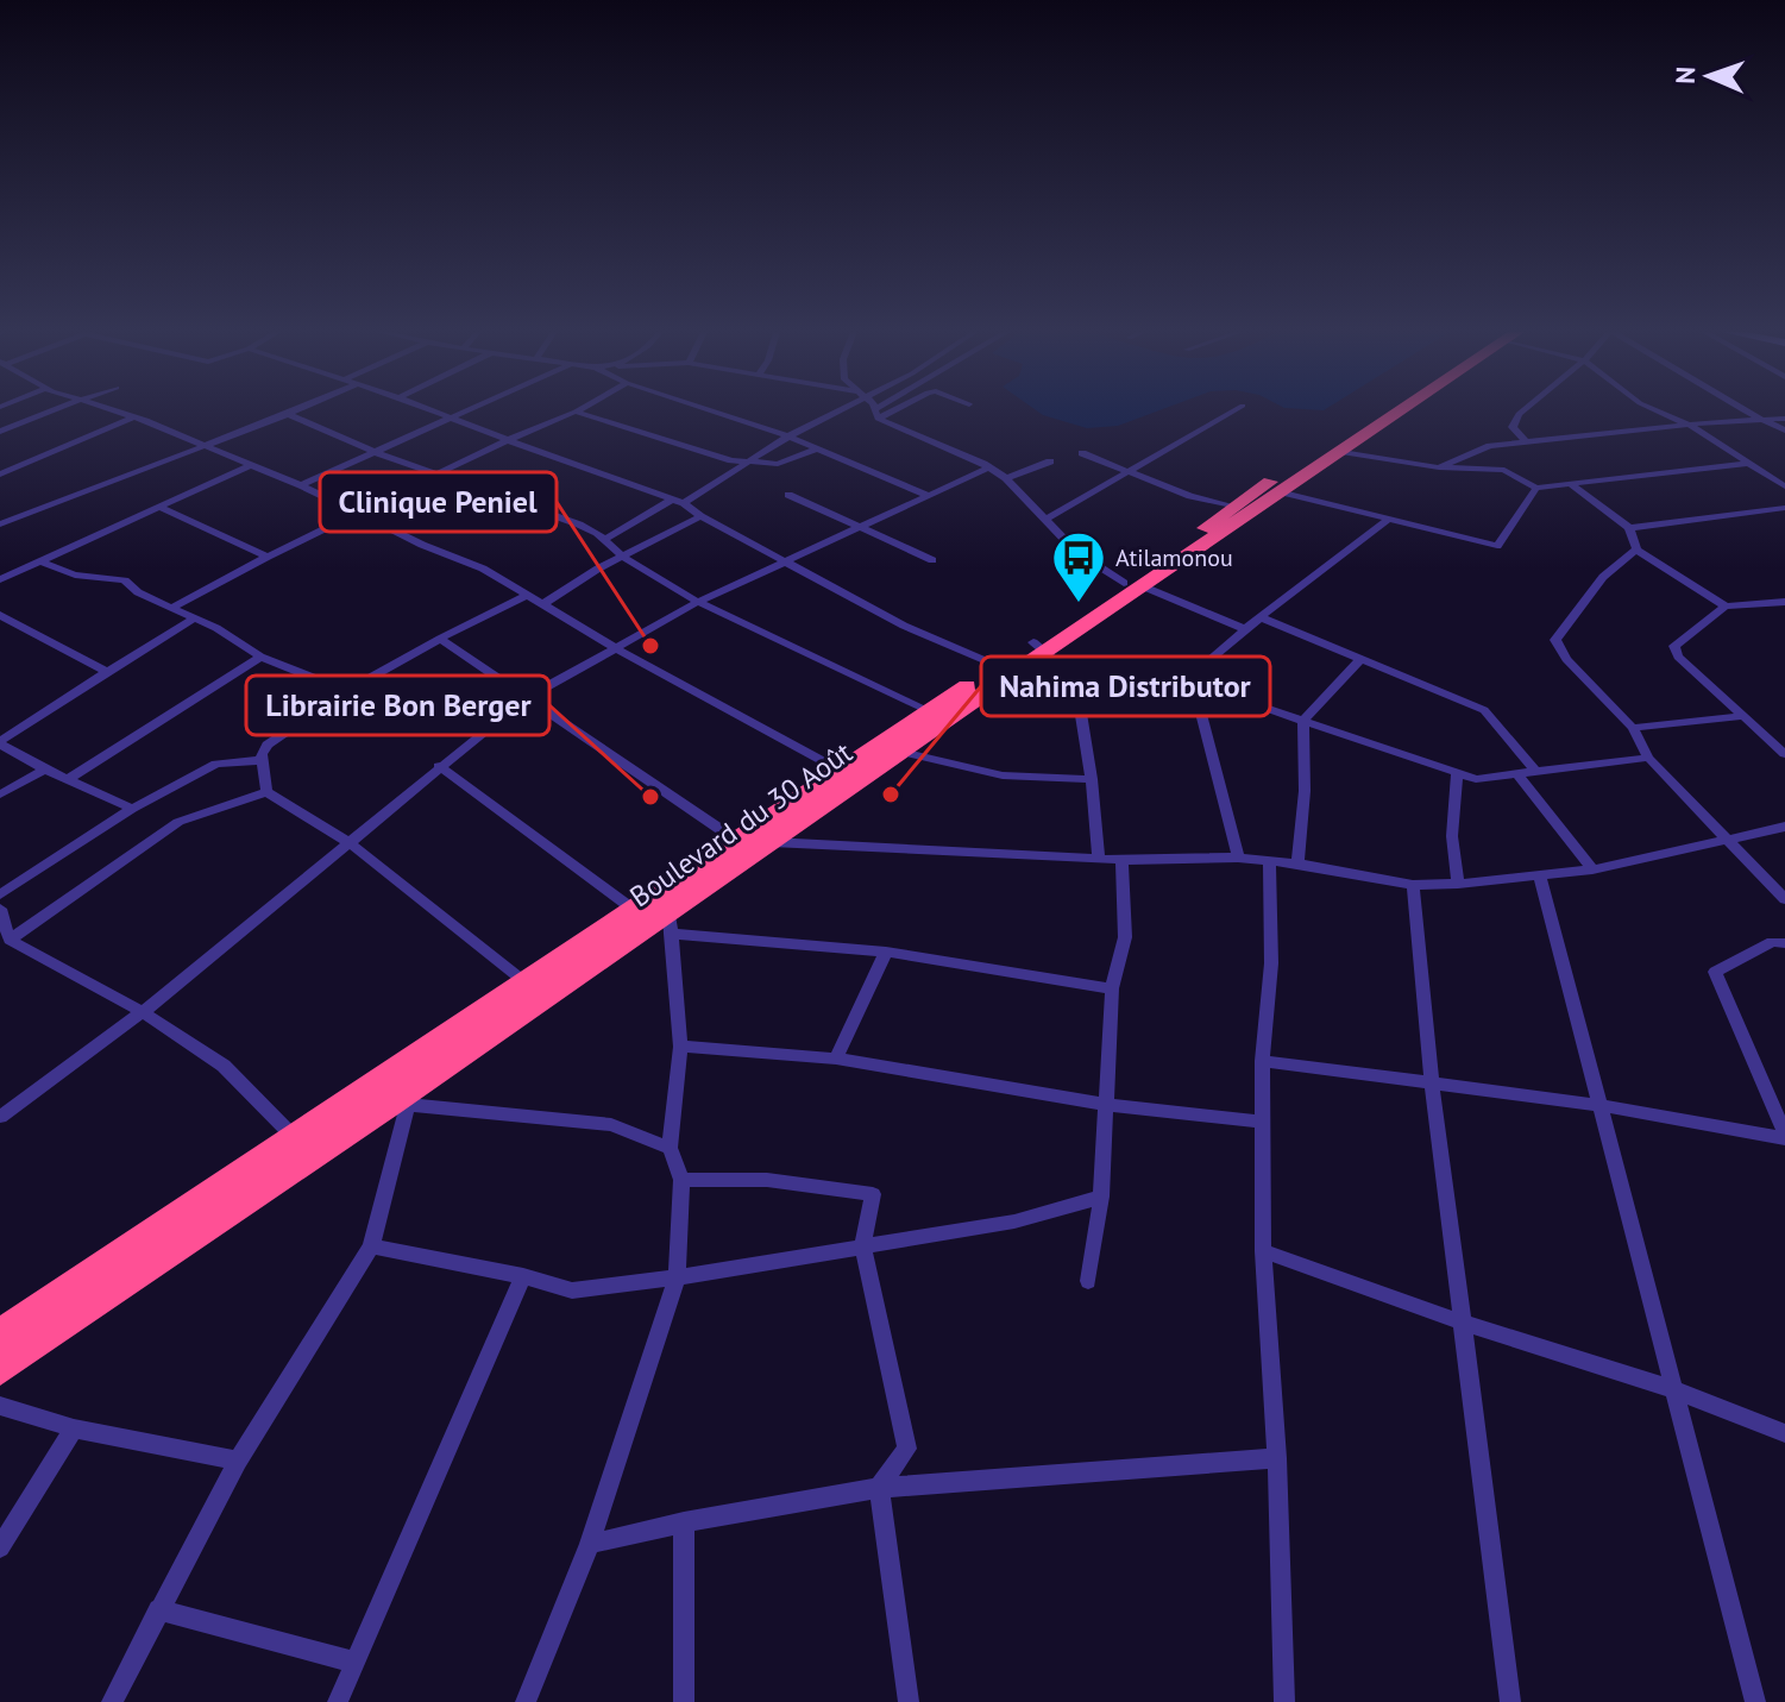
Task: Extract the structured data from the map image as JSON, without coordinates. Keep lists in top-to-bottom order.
{
  "streets": {
    "highway": ["Boulevard du 30 Août"]
  },
  "places": {
    "bus stop": ["Atilamonou"],
    "other": ["Clinique Peniel", "Nahima Distributor", "Librairie Bon Berger"]
  },
  "north": "left"
}
